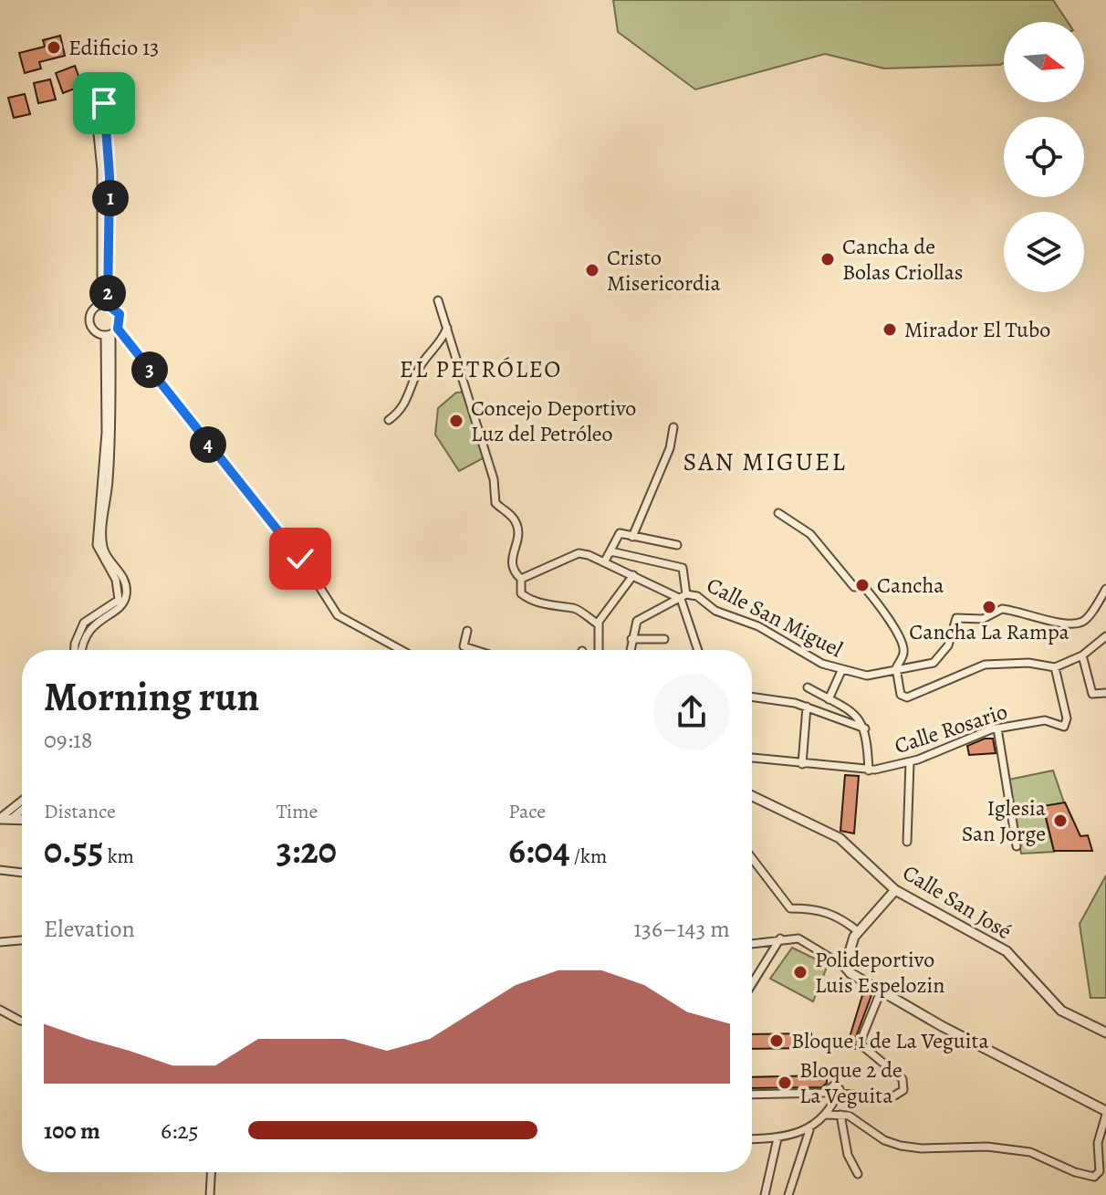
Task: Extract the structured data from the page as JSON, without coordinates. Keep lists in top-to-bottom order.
{
  "streets": {
    "street": ["Calle San Miguel", "Calle Rosario", "Calle San José"]
  },
  "districts": ["EL PETRÓLEO", "SAN MIGUEL"],
  "places": [
    "Edificio 13",
    "Cancha de Bolas Criollas",
    "Cristo Misericordia",
    "Mirador El Tubo",
    "Concejo Deportivo Luz del Petróleo",
    "Cancha",
    "Cancha La Rampa",
    "Iglesia San Jorge",
    "Polideportivo Luis Espelozin",
    "Bloque 1 de La Veguita",
    "Bloque 2 de La Veguita"
  ],
  "north": "right",
  "page": {
    "pins": [
      "1",
      "2",
      "3",
      "4"
    ],
    "heading": ["Morning run", "09:18"],
    "stats": [
      ["Distance", "0.55 km"],
      ["Time", "3:20"],
      ["Pace", "6:04 /km"]
    ],
    "chart": ["Elevation", "136–143 m"],
    "list": [
      {
        "name": "100 m",
        "note": "6:25"
      }
    ]
  }
}
